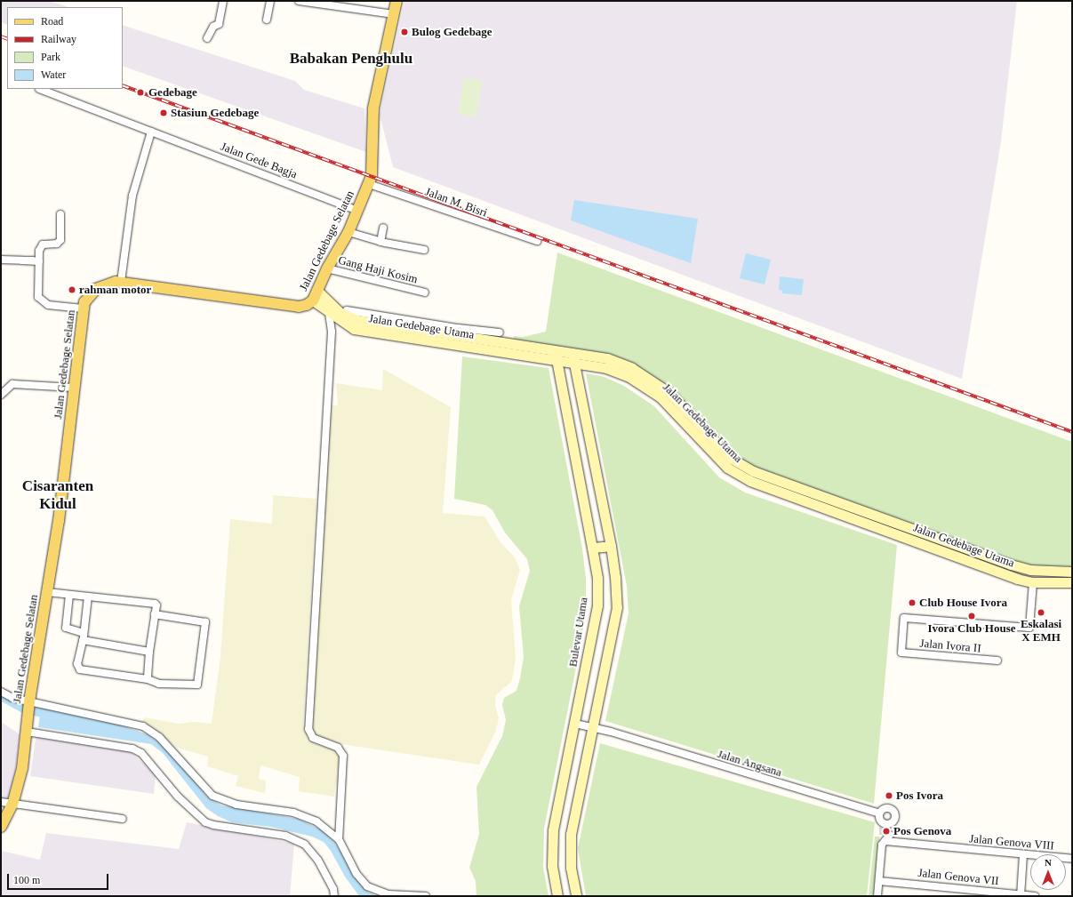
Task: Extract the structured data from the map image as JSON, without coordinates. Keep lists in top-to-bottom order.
{
  "streets": {
    "main road": ["Jalan Gedebage Selatan", "Jalan Gedebage Utama", "Bulevar Utama"],
    "street": [
      "Jalan Gede Bagja",
      "Jalan M. Bisri",
      "Gang Haji Kosim",
      "Jalan Ivora II",
      "Jalan Angsana",
      "Jalan Genova VIII",
      "Jalan Genova VII"
    ]
  },
  "crossings": [
    ["Jalan Gede Bagja", "Jalan Gedebage Selatan"],
    ["Jalan M. Bisri", "Jalan Gedebage Selatan"],
    ["Jalan Gedebage Selatan", "Gang Haji Kosim"],
    ["Jalan Gedebage Selatan", "Jalan Gedebage Utama"],
    ["Jalan Gedebage Utama", "Bulevar Utama"],
    ["Jalan Gedebage Utama", "Jalan Ivora II"],
    ["Bulevar Utama", "Jalan Angsana"]
  ],
  "districts": ["Babakan Penghulu", "Cisaranten Kidul"],
  "places": [
    "Bulog Gedebage",
    "Gedebage",
    "Stasiun Gedebage",
    "rahman motor",
    "Club House Ivora",
    "Eskalasi X EMH",
    "Ivora Club House",
    "Pos Ivora",
    "Pos Genova"
  ],
  "legend": [
    "Road",
    "Railway",
    "Park",
    "Water"
  ],
  "scale_bar": "100 m",
  "north": "top"
}
